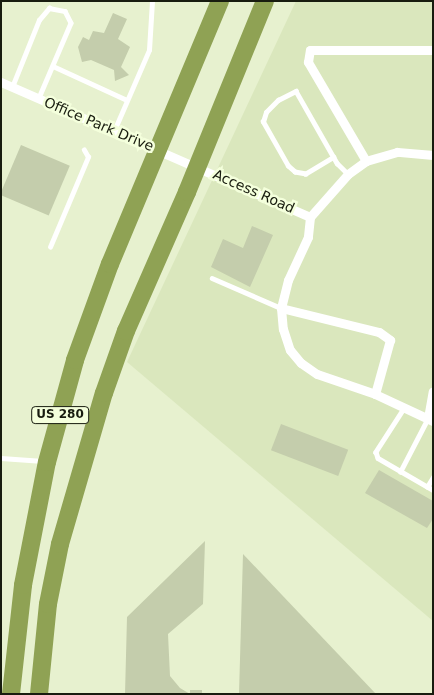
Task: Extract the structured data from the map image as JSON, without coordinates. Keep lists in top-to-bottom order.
{
  "streets": {
    "highway": ["US 280"],
    "street": ["Office Park Drive", "Access Road"]
  },
  "crossings": [
    ["Office Park Drive", "Access Road"],
    ["Office Park Drive", "US 280"],
    ["Access Road", "US 280"]
  ]
}
